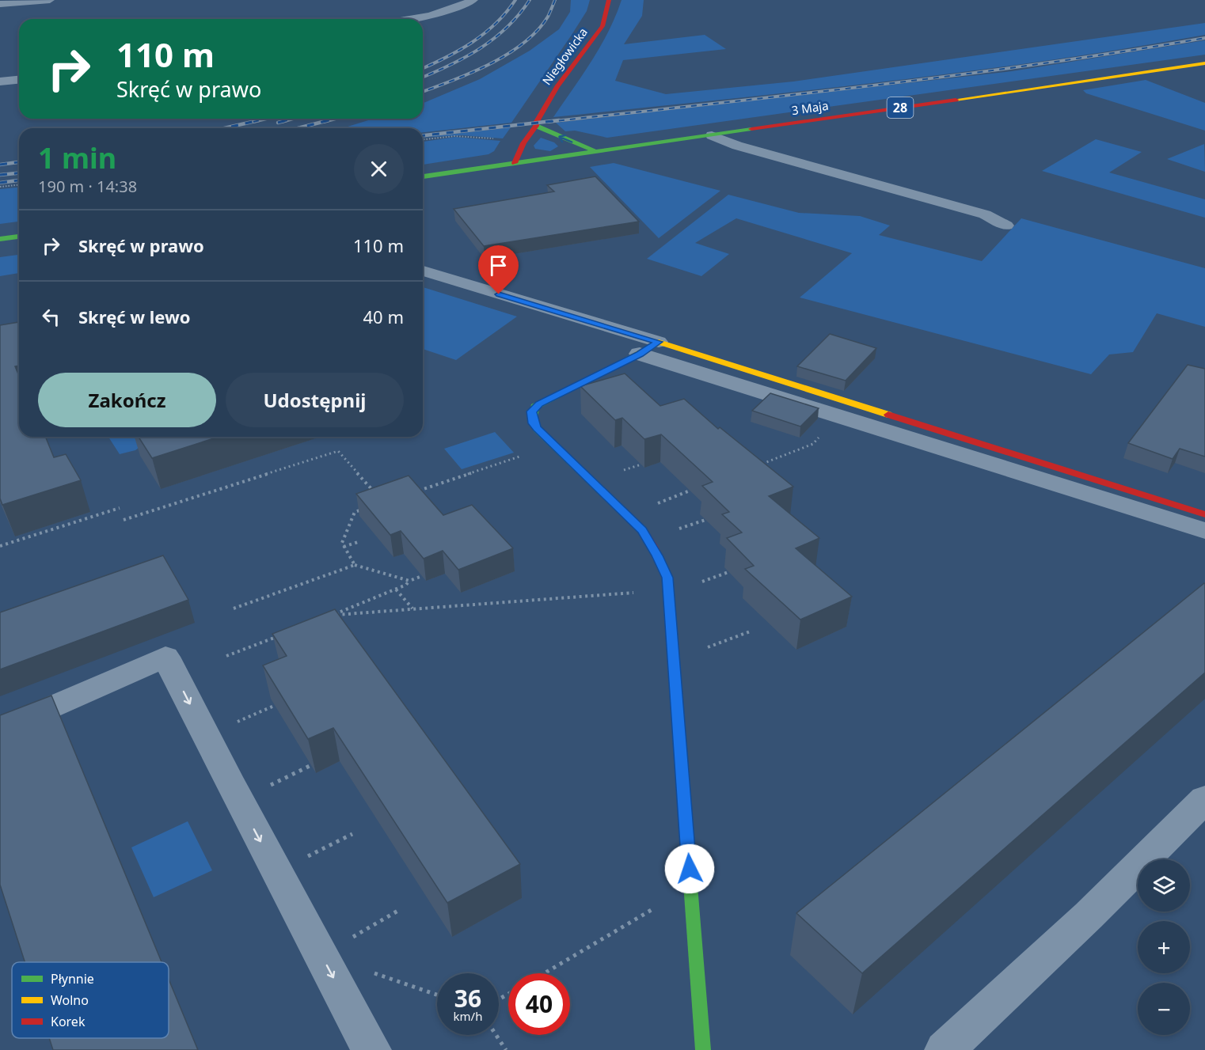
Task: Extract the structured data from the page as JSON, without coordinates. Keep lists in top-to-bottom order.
{
  "streets": {
    "street": ["Niegłowicka", "3 Maja", "28"]
  },
  "crossings": [
    ["Niegłowicka", "3 Maja"]
  ],
  "legend": ["Płynnie", "Wolno", "Korek"],
  "page": {
    "turn": ["110 m", "Skręć w prawo"],
    "heading": ["1 min", "190 m · 14:38"],
    "list": [
      {
        "name": "Skręć w prawo",
        "value": "110 m"
      },
      {
        "name": "Skręć w lewo",
        "value": "40 m"
      }
    ],
    "buttons": ["Zakończ", "Udostępnij"],
    "map_buttons": ["+", "−"],
    "speed": "36 km/h",
    "limit": "40"
  }
}
